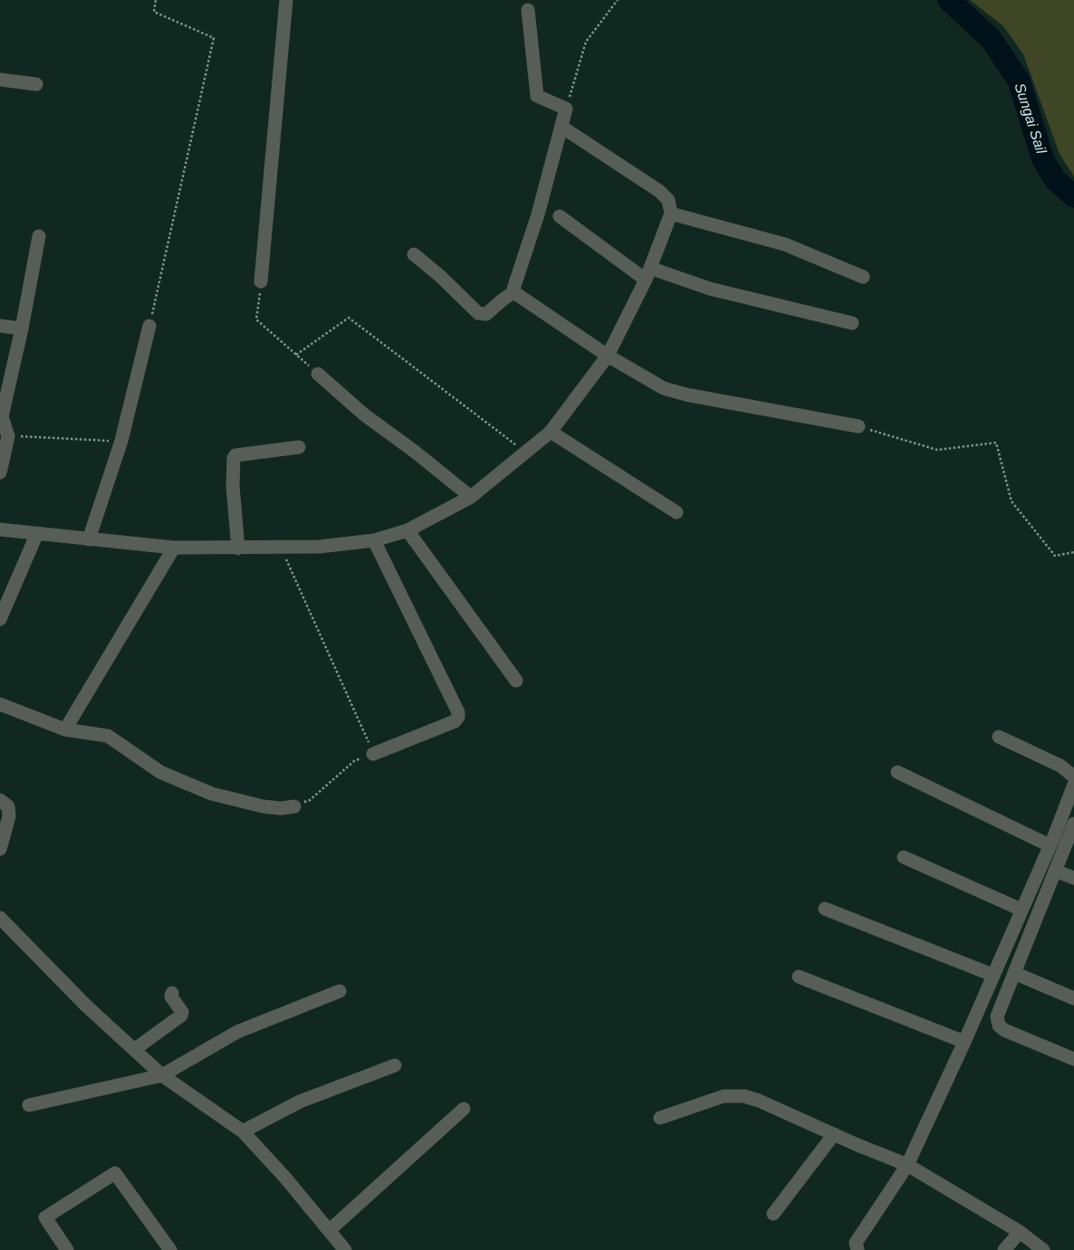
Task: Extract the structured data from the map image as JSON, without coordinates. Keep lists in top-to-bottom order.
{
  "water": ["Sungai Sail"]
}
